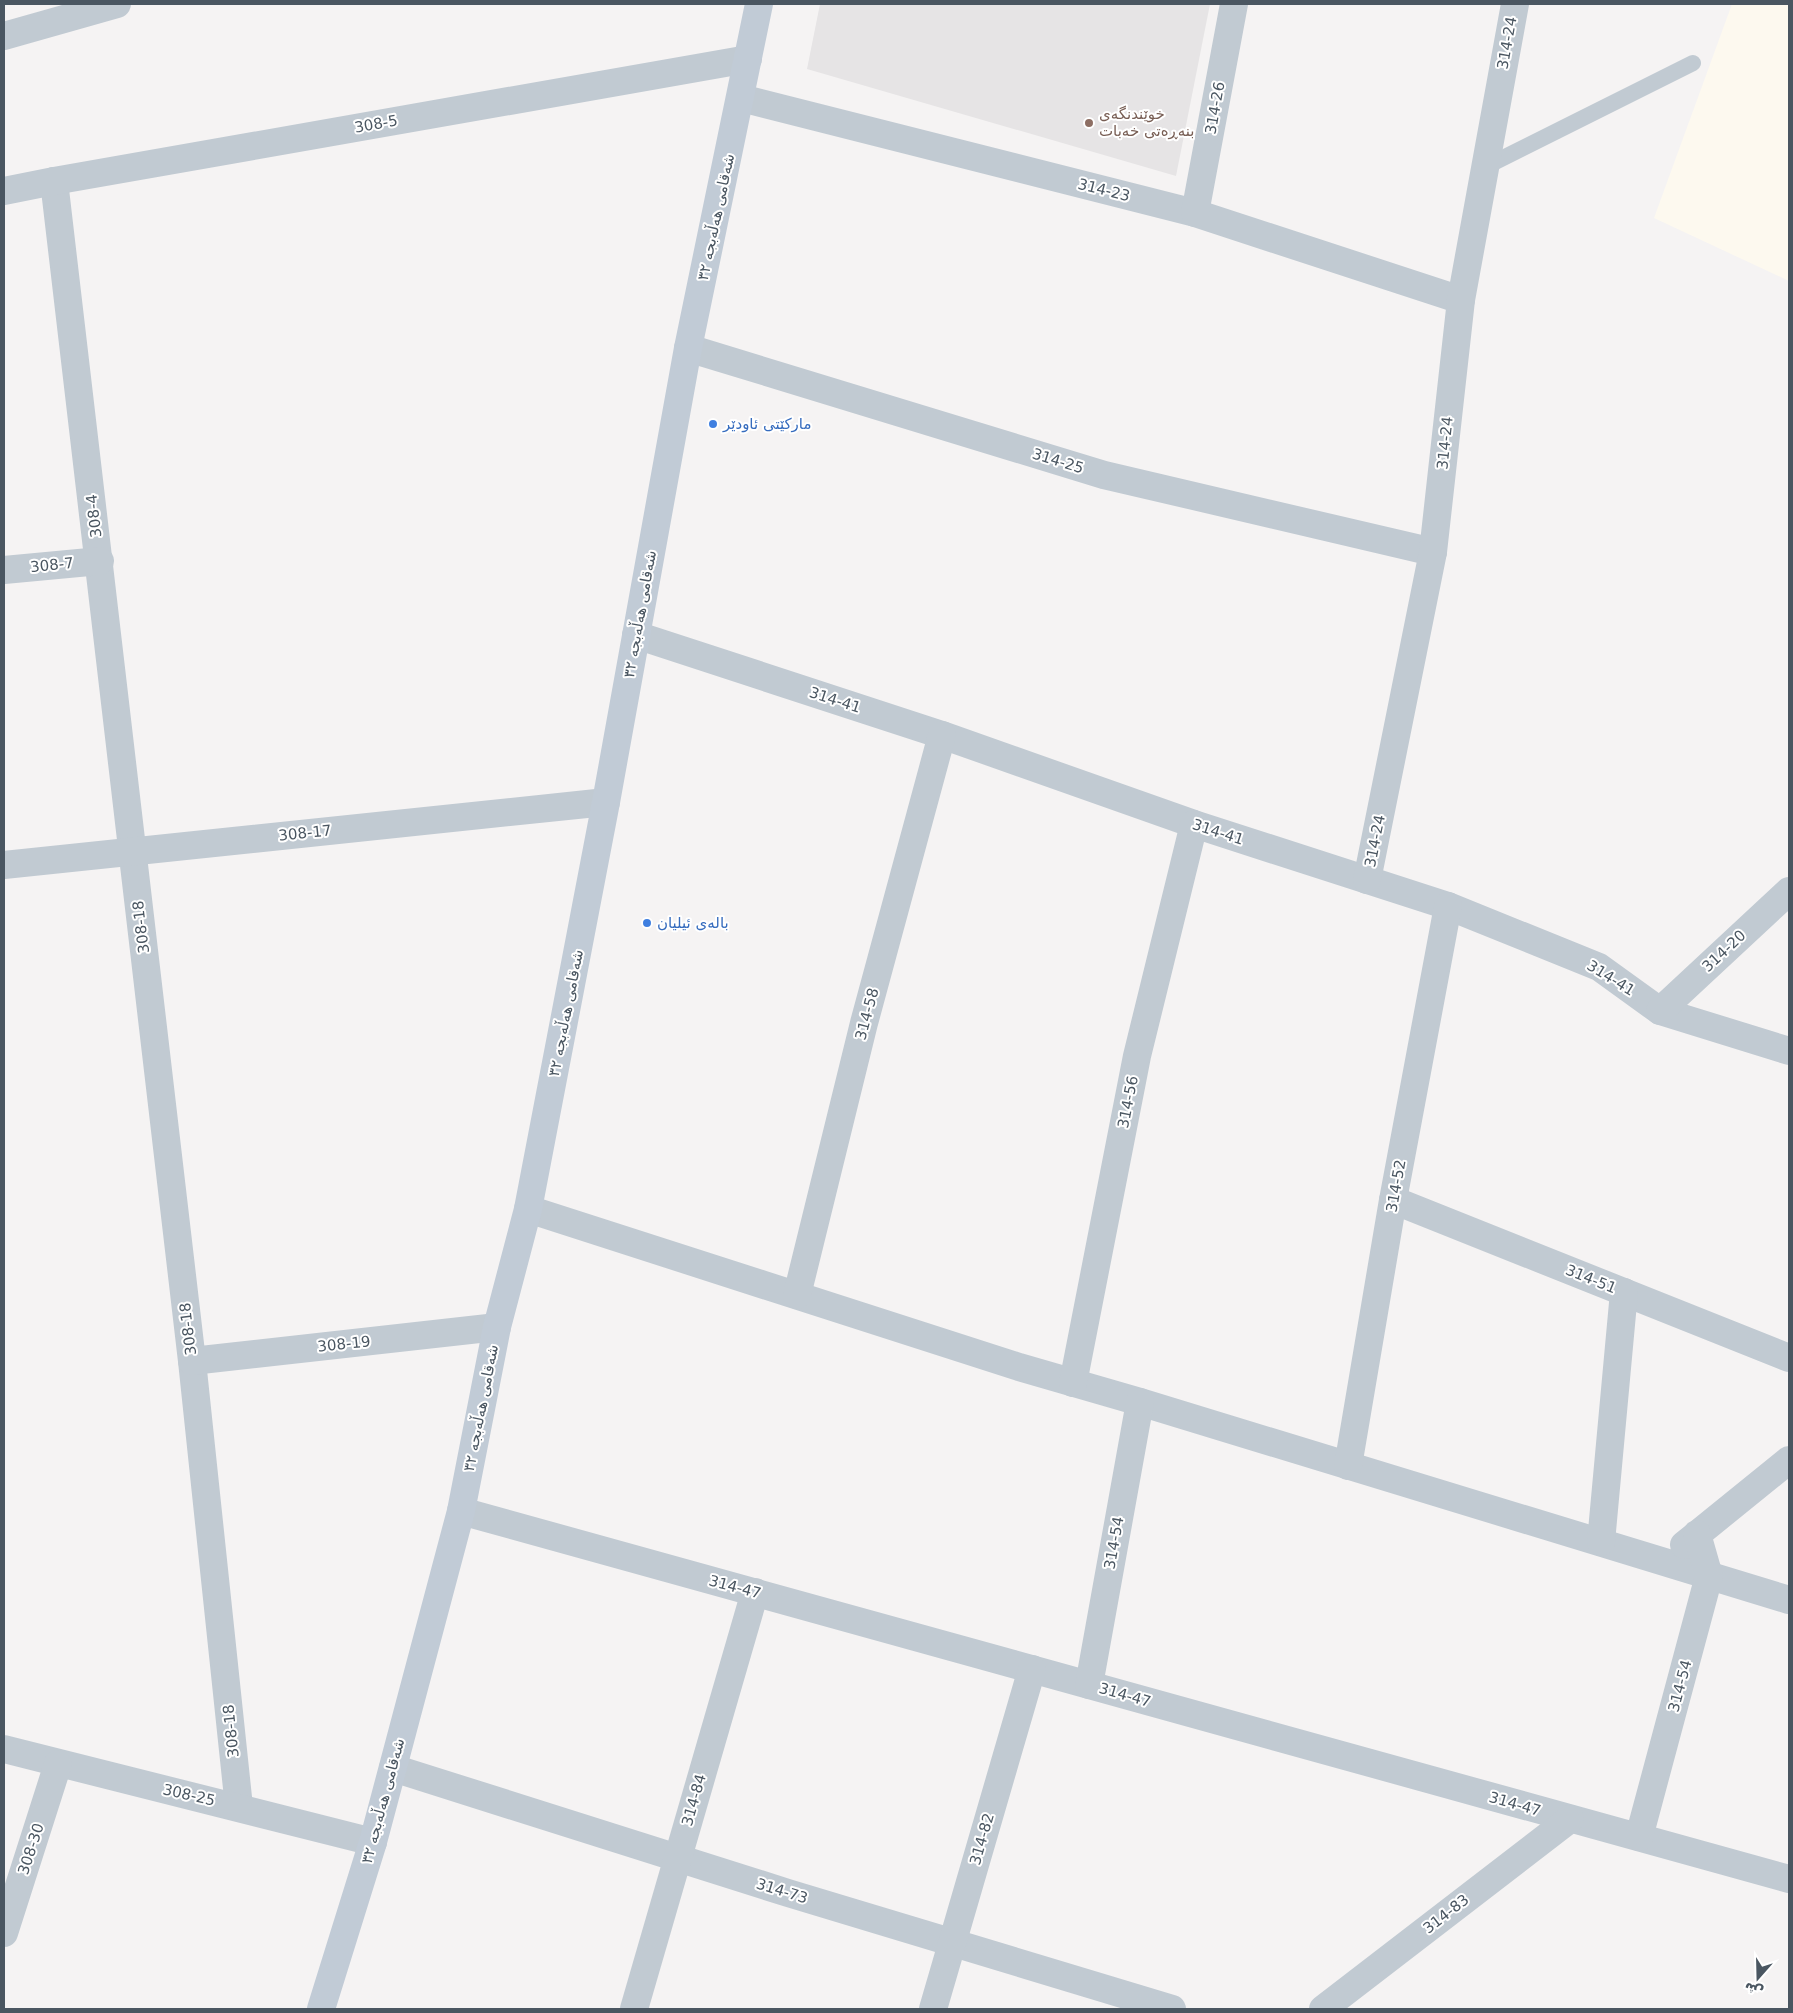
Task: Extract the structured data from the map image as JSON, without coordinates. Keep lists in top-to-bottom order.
{
  "streets": {
    "street": [
      "314-24",
      "314-26",
      "308-5",
      "314-23",
      "شەقامی هەڵەبجە ٣٢",
      "314-25",
      "308-4",
      "308-7",
      "314-41",
      "308-17",
      "308-18",
      "314-20",
      "314-58",
      "314-56",
      "314-52",
      "314-51",
      "308-19",
      "314-54",
      "314-47",
      "308-25",
      "314-84",
      "314-82",
      "308-30",
      "314-73",
      "314-83"
    ]
  },
  "crossings": [
    ["314-24", "314-23"],
    ["314-24", "314-25"],
    ["314-24", "314-41"],
    ["314-26", "314-23"],
    ["308-5", "شەقامی هەڵەبجە ٣٢"],
    ["308-5", "308-4"],
    ["314-23", "شەقامی هەڵەبجە ٣٢"],
    ["شەقامی هەڵەبجە ٣٢", "314-25"],
    ["شەقامی هەڵەبجە ٣٢", "314-41"],
    ["شەقامی هەڵەبجە ٣٢", "308-17"],
    ["شەقامی هەڵەبجە ٣٢", "308-19"],
    ["شەقامی هەڵەبجە ٣٢", "314-47"],
    ["شەقامی هەڵەبجە ٣٢", "308-25"],
    ["شەقامی هەڵەبجە ٣٢", "314-73"],
    ["308-4", "308-7"],
    ["308-4", "308-17"],
    ["308-4", "308-18"],
    ["314-41", "314-20"],
    ["314-41", "314-58"],
    ["314-41", "314-56"],
    ["314-41", "314-52"],
    ["308-17", "308-18"],
    ["308-18", "308-19"],
    ["308-18", "308-25"],
    ["314-52", "314-51"],
    ["314-54", "314-47"],
    ["314-47", "314-84"],
    ["314-47", "314-82"],
    ["314-47", "314-83"],
    ["308-25", "308-30"],
    ["314-84", "314-73"],
    ["314-82", "314-73"]
  ],
  "places": ["خوێندنگەی بنەڕەتی خەبات", "مارکێتی ئاودێر", "بالەی ئیلیان"],
  "north": "bottom"
}
